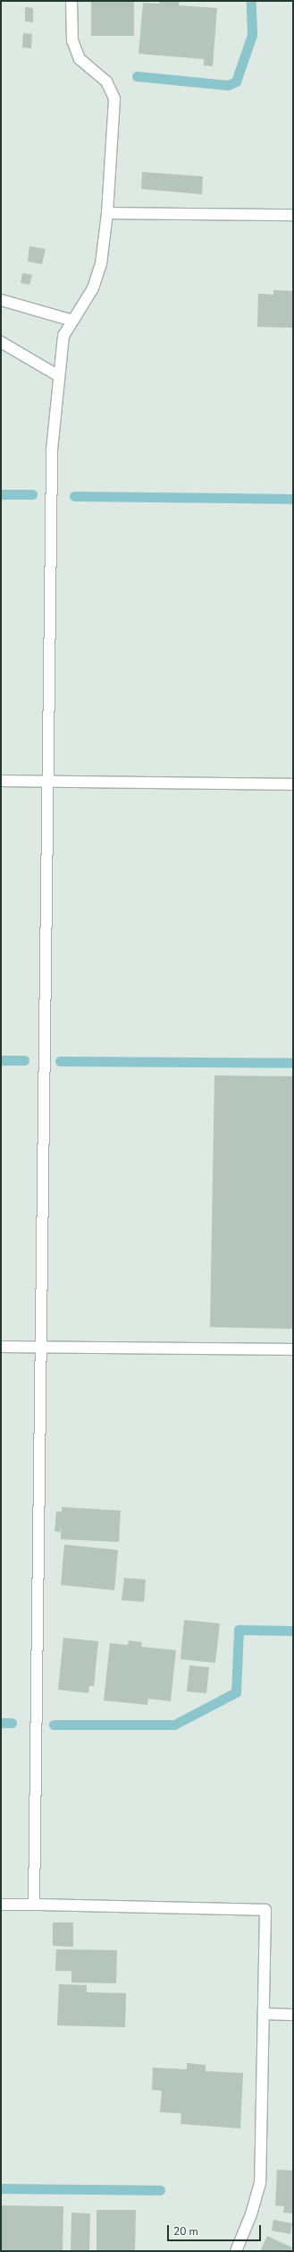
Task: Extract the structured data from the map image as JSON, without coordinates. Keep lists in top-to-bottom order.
{
  "scale_bar": "20 m"
}
